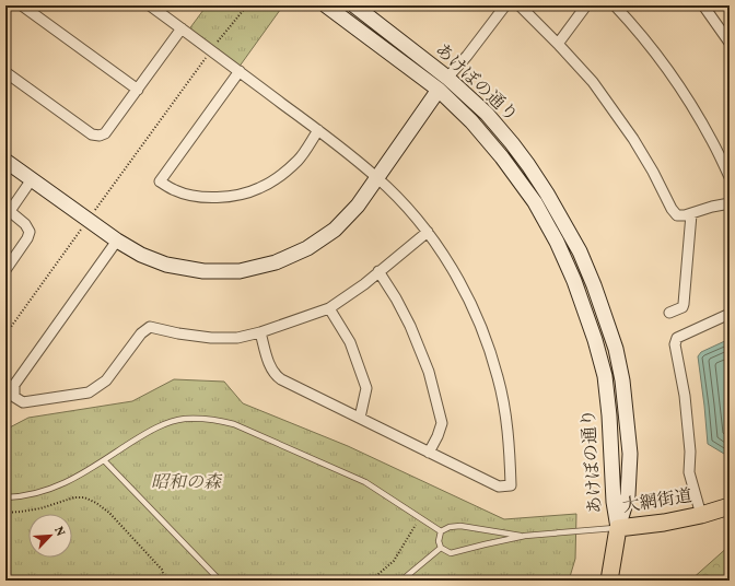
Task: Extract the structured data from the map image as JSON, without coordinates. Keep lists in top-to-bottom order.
{
  "streets": {
    "main road": ["大網街道"],
    "street": ["あけぼの通り"]
  },
  "crossings": [
    ["あけぼの通り", "大網街道"]
  ],
  "parks": ["昭和の森"],
  "north": "top right"
}
